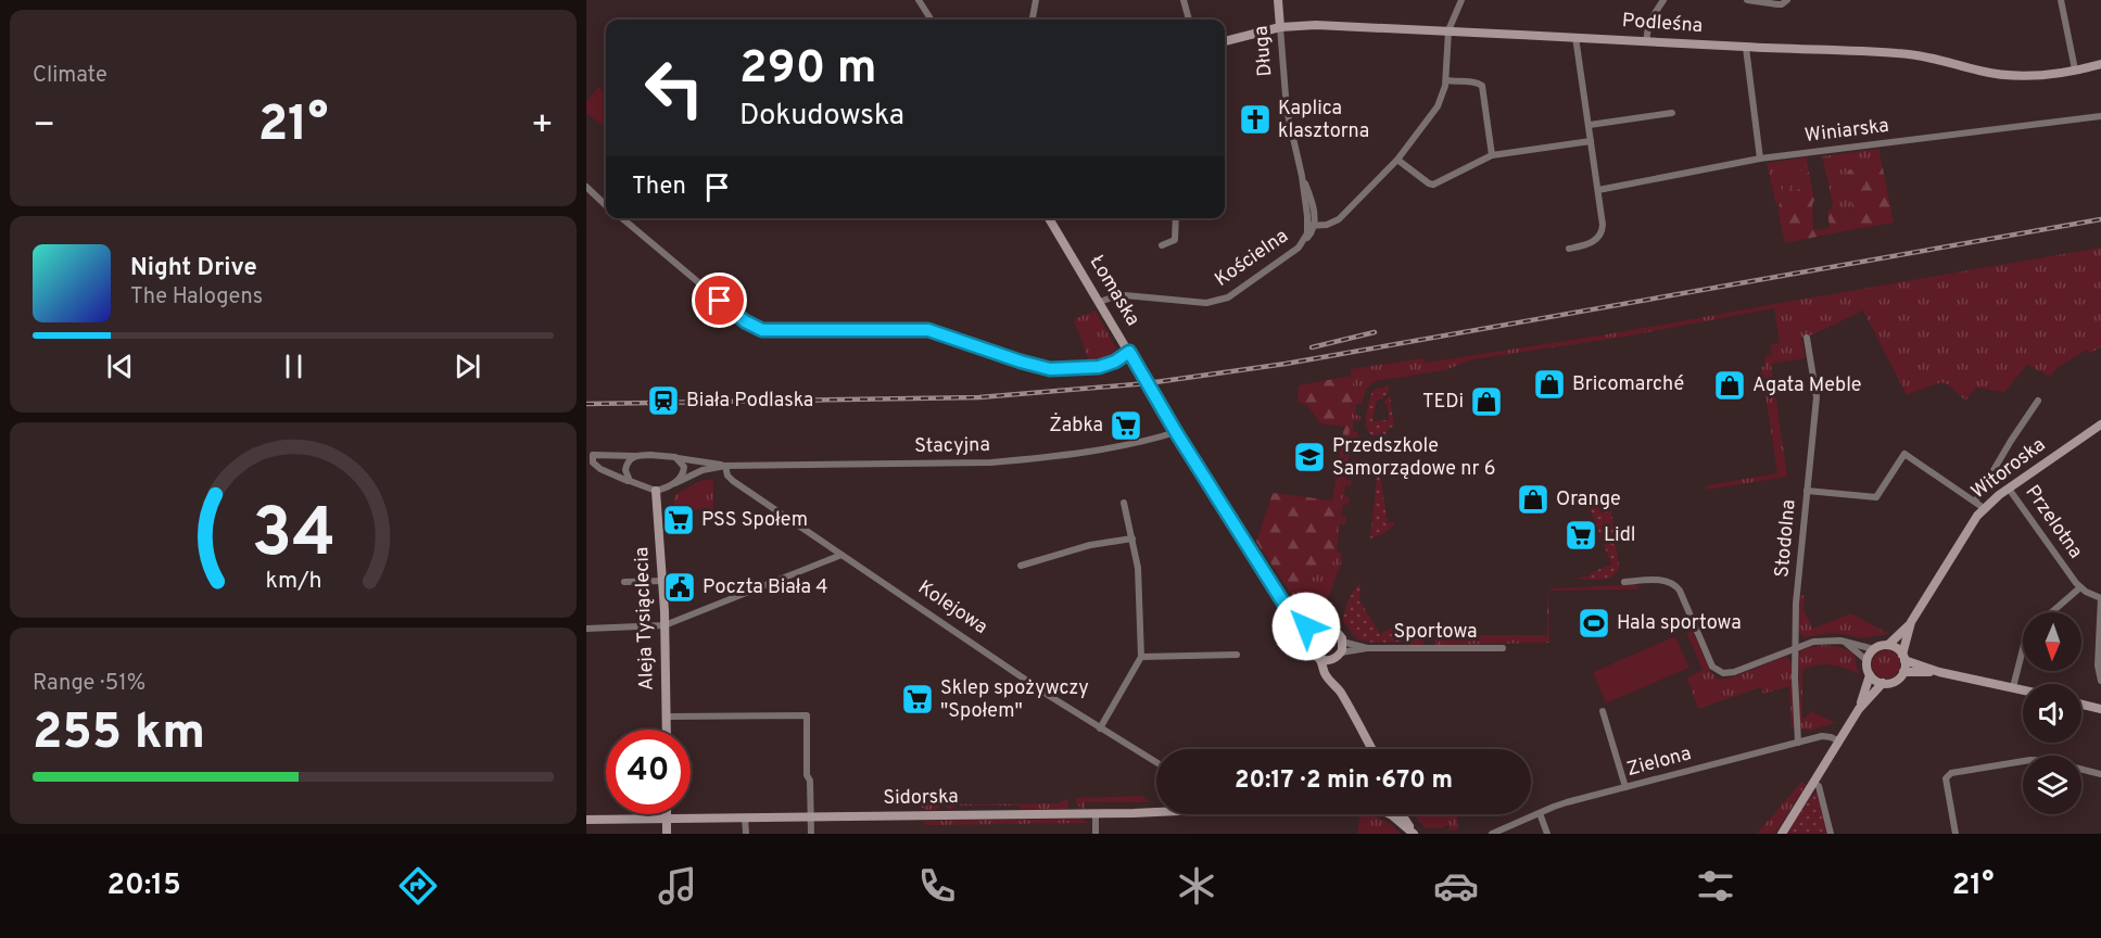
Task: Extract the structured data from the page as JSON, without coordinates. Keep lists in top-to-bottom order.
{
  "streets": {
    "street": [
      "Podleśna",
      "Długa",
      "Winiarska",
      "Kościelna",
      "Łomaska",
      "Stacyjna",
      "Witoroska",
      "Przelotna",
      "Stodolna",
      "Kolejowa",
      "Aleja Tysiąclecia",
      "Sportowa",
      "Zielona",
      "Sidorska"
    ]
  },
  "crossings": [
    ["Podleśna", "Długa"],
    ["Podleśna", "Kościelna"],
    ["Długa", "Kościelna"],
    ["Kościelna", "Łomaska"],
    ["Łomaska", "Stacyjna"],
    ["Łomaska", "Sportowa"],
    ["Stacyjna", "Kolejowa"],
    ["Stacyjna", "Aleja Tysiąclecia"],
    ["Witoroska", "Przelotna"],
    ["Stodolna", "Zielona"]
  ],
  "places": {
    "church": ["Kaplica klasztorna"],
    "shop": [
      "Bricomarché",
      "Agata Meble",
      "TEDi",
      "Orange"
    ],
    "station": ["Biała Podlaska"],
    "supermarket": [
      "Żabka",
      "PSS Społem",
      "Lidl",
      "Sklep spożywczy \"Społem\""
    ],
    "school or university": ["Przedszkole Samorządowe nr 6"],
    "public building": ["Poczta Biała 4"],
    "sports": ["Hala sportowa"]
  },
  "north": "bottom",
  "page": {
    "tile": [
      "Climate",
      ["Range · 51%", "255 km"]
    ],
    "turn": ["290 m", "Dokudowska"],
    "heat": ["−", "21°", "+"],
    "then": "Then",
    "song": ["Night Drive", "The Halogens"],
    "limit": "40",
    "trip": "20:17 · 2 min · 670 m",
    "tabs": ["20:15", "21°"],
    "gauge": ["34", "km/h"]
  }
}
